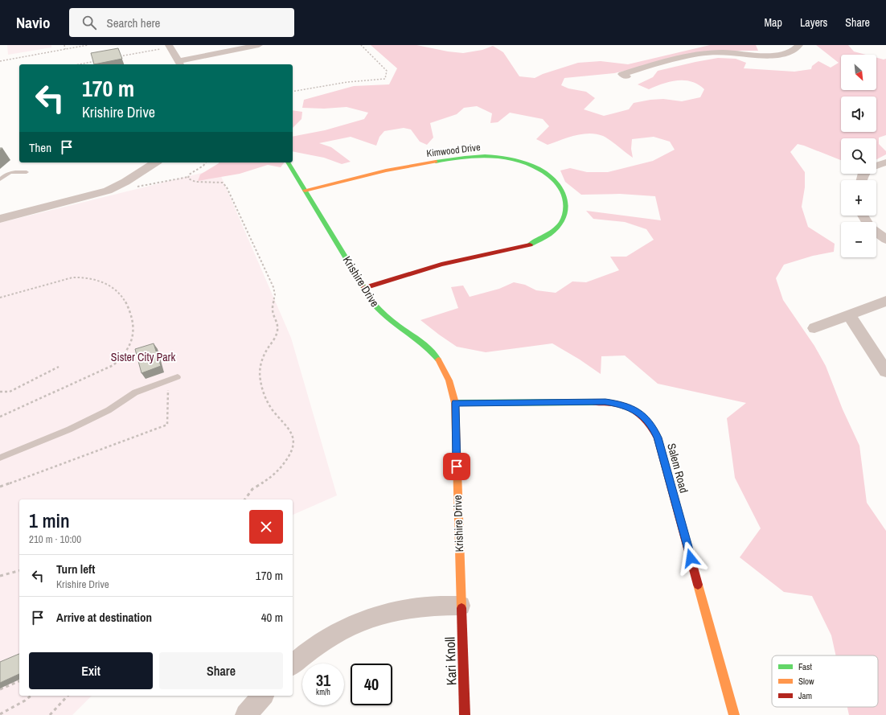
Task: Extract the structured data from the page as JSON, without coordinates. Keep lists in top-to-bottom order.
{
  "streets": {
    "street": [
      "Kimwood Drive",
      "Krishire Drive",
      "Salem Road",
      "Kari Knoll"
    ]
  },
  "crossings": [
    ["Kimwood Drive", "Krishire Drive"],
    ["Krishire Drive", "Salem Road"],
    ["Krishire Drive", "Kari Knoll"]
  ],
  "parks": ["Sister City Park"],
  "legend": ["Fast", "Slow", "Jam"],
  "north": "bottom right",
  "page": {
    "header": "Navio",
    "search": "Search here",
    "nav": ["Map", "Layers", "Share"],
    "map_buttons": ["+", "−"],
    "turn": ["170 m", "Krishire Drive"],
    "then": "Then",
    "heading": ["1 min", "210 m · 10:00"],
    "list": [
      {
        "name": "Turn left",
        "note": "Krishire Drive",
        "value": "170 m"
      },
      {
        "name": "Arrive at destination",
        "value": "40 m"
      }
    ],
    "buttons": ["Exit", "Share"],
    "speed": "31 km/h",
    "limit": "40"
  }
}
